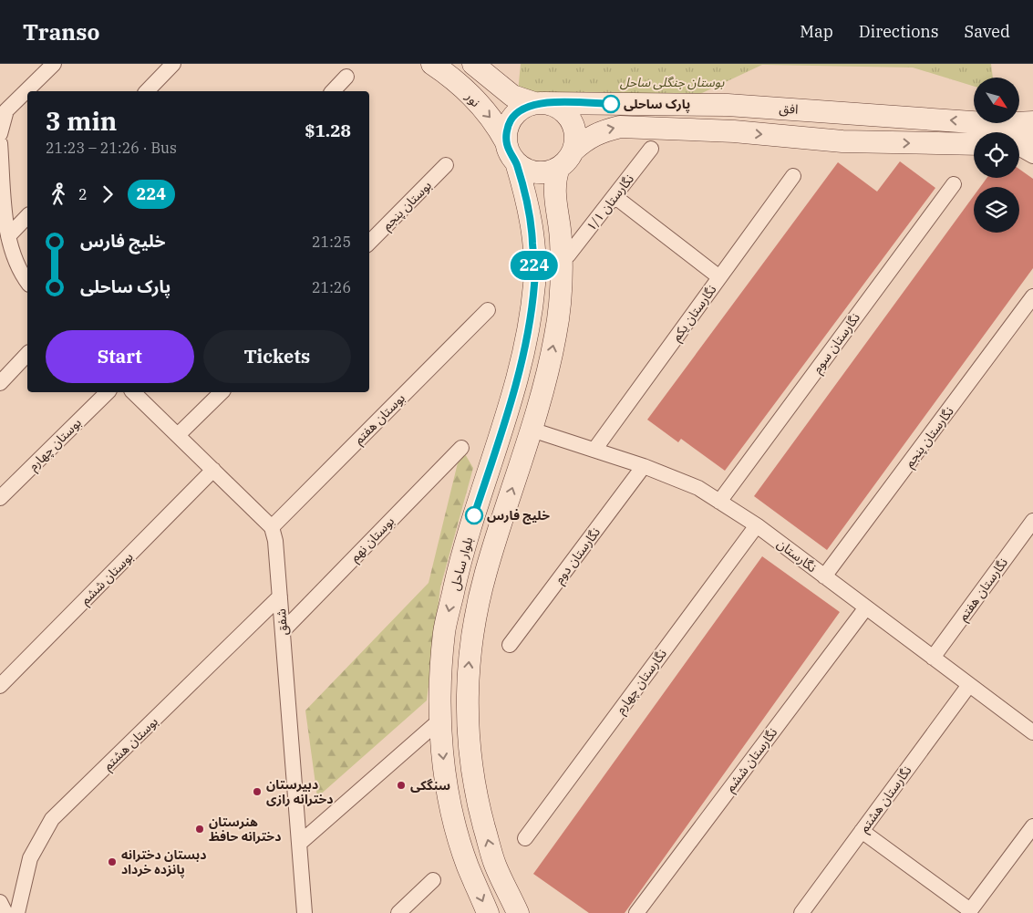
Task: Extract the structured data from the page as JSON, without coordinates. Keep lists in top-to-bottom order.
{
  "streets": {
    "main road": ["نور", "افق", "بلوار ساحل"],
    "street": [
      "نگارستان ۱/۱",
      "بوستان پنجم",
      "نگارستان یکم",
      "نگارستان سوم",
      "بوستان هفتم",
      "نگارستان پنجم",
      "بوستان چهارم",
      "بوستان نهم",
      "نگارستان دوم",
      "نگارستان",
      "بوستان ششم",
      "نگارستان هفتم",
      "شفق",
      "نگارستان چهارم",
      "بوستان هشتم",
      "نگارستان ششم",
      "نگارستان هشتم"
    ]
  },
  "crossings": [
    ["نور", "افق"],
    ["نور", "بلوار ساحل"],
    ["افق", "بلوار ساحل"],
    ["نگارستان یکم", "نگارستان"],
    ["نگارستان سوم", "نگارستان"],
    ["بوستان هفتم", "شفق"],
    ["نگارستان پنجم", "نگارستان"],
    ["بوستان نهم", "شفق"],
    ["نگارستان دوم", "نگارستان"],
    ["نگارستان", "بلوار ساحل"],
    ["نگارستان", "نگارستان هفتم"],
    ["نگارستان", "نگارستان چهارم"],
    ["نگارستان", "نگارستان ششم"],
    ["نگارستان", "نگارستان هشتم"],
    ["شفق", "بوستان هشتم"]
  ],
  "parks": ["بوستان جنگلی ساحل"],
  "places": [
    "پارک ساحلی",
    "خلیج فارس",
    "سنگکی",
    "دبیرستان دخترانه رازی",
    "هنرستان دخترانه حافظ",
    "دبستان دخترانه پانزده خرداد"
  ],
  "lines": ["bus line 224"],
  "north": "bottom right",
  "page": {
    "header": "Transo",
    "nav": ["Map", "Directions", "Saved"],
    "on_map": "224",
    "heading": ["3 min", "21:23 – 21:26 · Bus", "$1.28"],
    "legs": ["2", "224"],
    "list": [
      {
        "name": "خلیج فارس",
        "value": "21:25"
      },
      {
        "name": "پارک ساحلی",
        "value": "21:26"
      }
    ],
    "buttons": ["Start", "Tickets"]
  }
}
